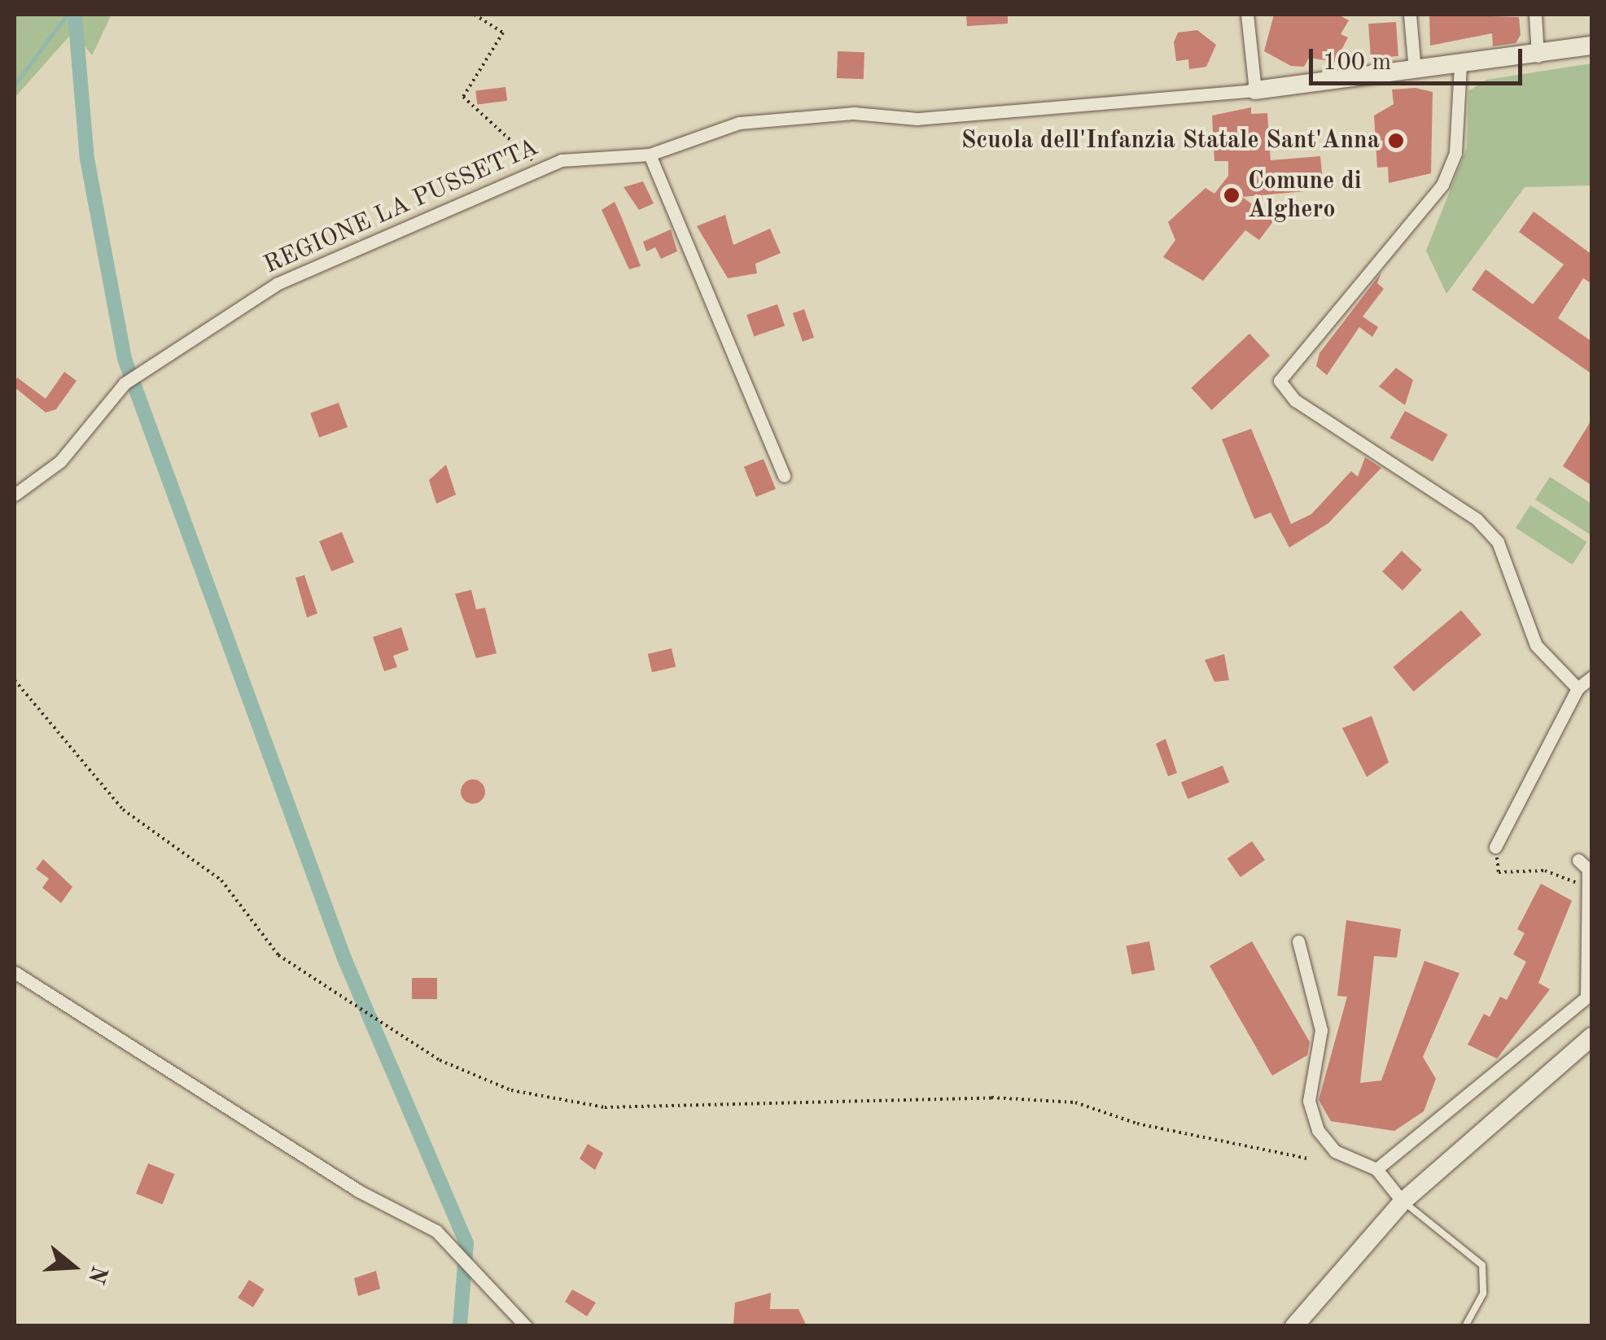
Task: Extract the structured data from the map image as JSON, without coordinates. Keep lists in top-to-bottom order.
{
  "streets": {
    "street": ["REGIONE LA PUSSETTA"]
  },
  "places": ["Scuola dell'Infanzia Statale Sant'Anna", "Comune di Alghero"],
  "scale_bar": "100 m",
  "north": "right"
}
